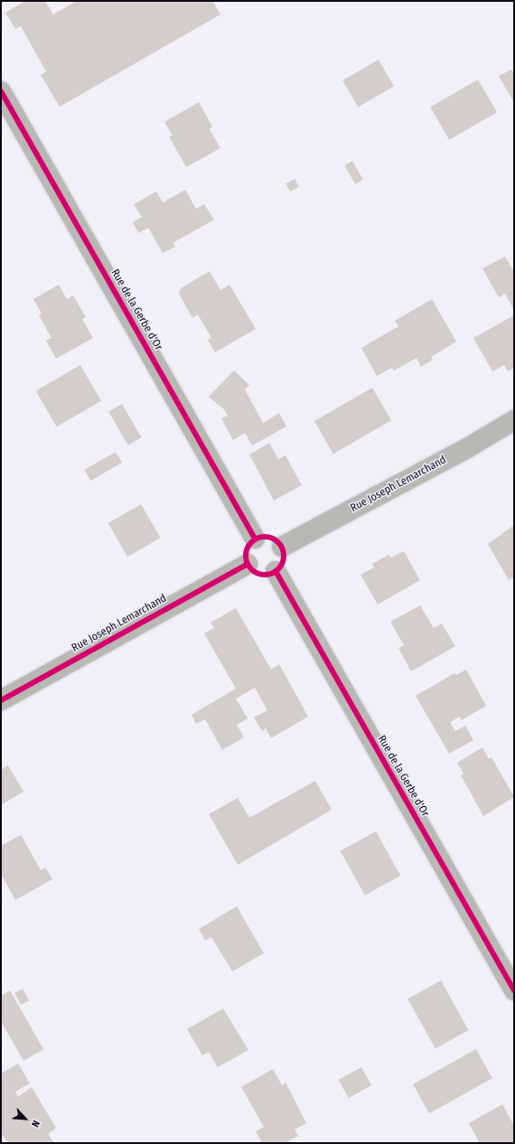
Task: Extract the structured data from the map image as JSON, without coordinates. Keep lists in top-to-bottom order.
{
  "streets": {
    "street": ["Rue de la Gerbe d'Or", "Rue Joseph Lemarchand"]
  },
  "crossings": [
    ["Rue de la Gerbe d'Or", "Rue Joseph Lemarchand"]
  ],
  "north": "bottom right"
}
